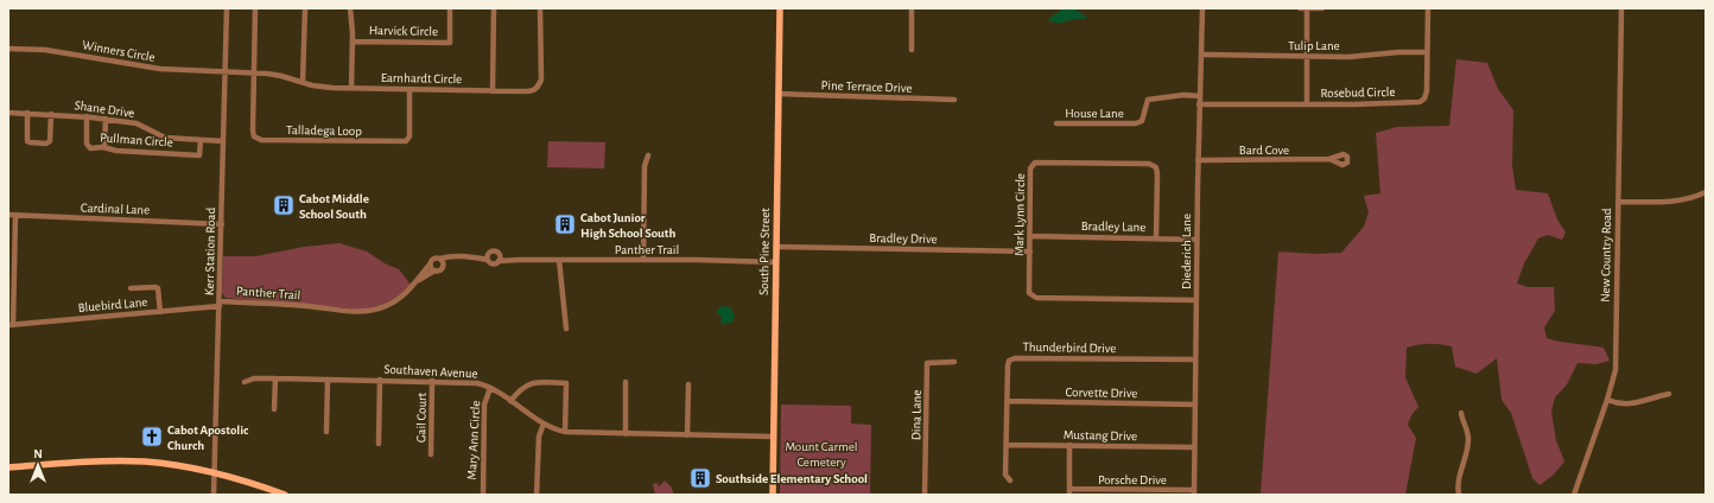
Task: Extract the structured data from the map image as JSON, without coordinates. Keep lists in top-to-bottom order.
{
  "streets": {
    "main road": ["South Pine Street"],
    "street": [
      "Harvick Circle",
      "Tulip Lane",
      "Winners Circle",
      "Earnhardt Circle",
      "Pine Terrace Drive",
      "Rosebud Circle",
      "Shane Drive",
      "House Lane",
      "Talladega Loop",
      "Pullman Circle",
      "Bard Cove",
      "Cardinal Lane",
      "Mark Lynn Circle",
      "Bradley Lane",
      "Bradley Drive",
      "Panther Trail",
      "Kerr Station Road",
      "Diederich Lane",
      "New Country Road",
      "Bluebird Lane",
      "Thunderbird Drive",
      "Southaven Avenue",
      "Corvette Drive",
      "Dina Lane",
      "Gail Court",
      "Mustang Drive",
      "Mary Ann Circle",
      "Porsche Drive"
    ]
  },
  "crossings": [
    ["Tulip Lane", "Rosebud Circle"],
    ["Tulip Lane", "Diederich Lane"],
    ["Winners Circle", "Earnhardt Circle"],
    ["Winners Circle", "Kerr Station Road"],
    ["Earnhardt Circle", "Talladega Loop"],
    ["Earnhardt Circle", "Kerr Station Road"],
    ["Pine Terrace Drive", "South Pine Street"],
    ["Rosebud Circle", "Diederich Lane"],
    ["Shane Drive", "Pullman Circle"],
    ["Shane Drive", "Kerr Station Road"],
    ["House Lane", "Diederich Lane"],
    ["Bard Cove", "Diederich Lane"],
    ["Cardinal Lane", "Kerr Station Road"],
    ["Mark Lynn Circle", "Bradley Lane"],
    ["Mark Lynn Circle", "Bradley Drive"],
    ["Mark Lynn Circle", "Diederich Lane"],
    ["Bradley Lane", "Diederich Lane"],
    ["Bradley Drive", "South Pine Street"],
    ["Panther Trail", "Kerr Station Road"],
    ["Panther Trail", "South Pine Street"],
    ["Panther Trail", "Bluebird Lane"],
    ["Kerr Station Road", "Bluebird Lane"],
    ["South Pine Street", "Southaven Avenue"],
    ["Diederich Lane", "Thunderbird Drive"],
    ["Diederich Lane", "Corvette Drive"],
    ["Diederich Lane", "Mustang Drive"],
    ["Diederich Lane", "Porsche Drive"],
    ["Thunderbird Drive", "Corvette Drive"],
    ["Thunderbird Drive", "Mustang Drive"],
    ["Southaven Avenue", "Gail Court"],
    ["Southaven Avenue", "Mary Ann Circle"]
  ],
  "parks": ["Mount Carmel Cemetery"],
  "places": {
    "building": ["Cabot Middle School South", "Cabot Junior High School South", "Southside Elementary School"],
    "church": ["Cabot Apostolic Church"]
  },
  "north": "top"
}
